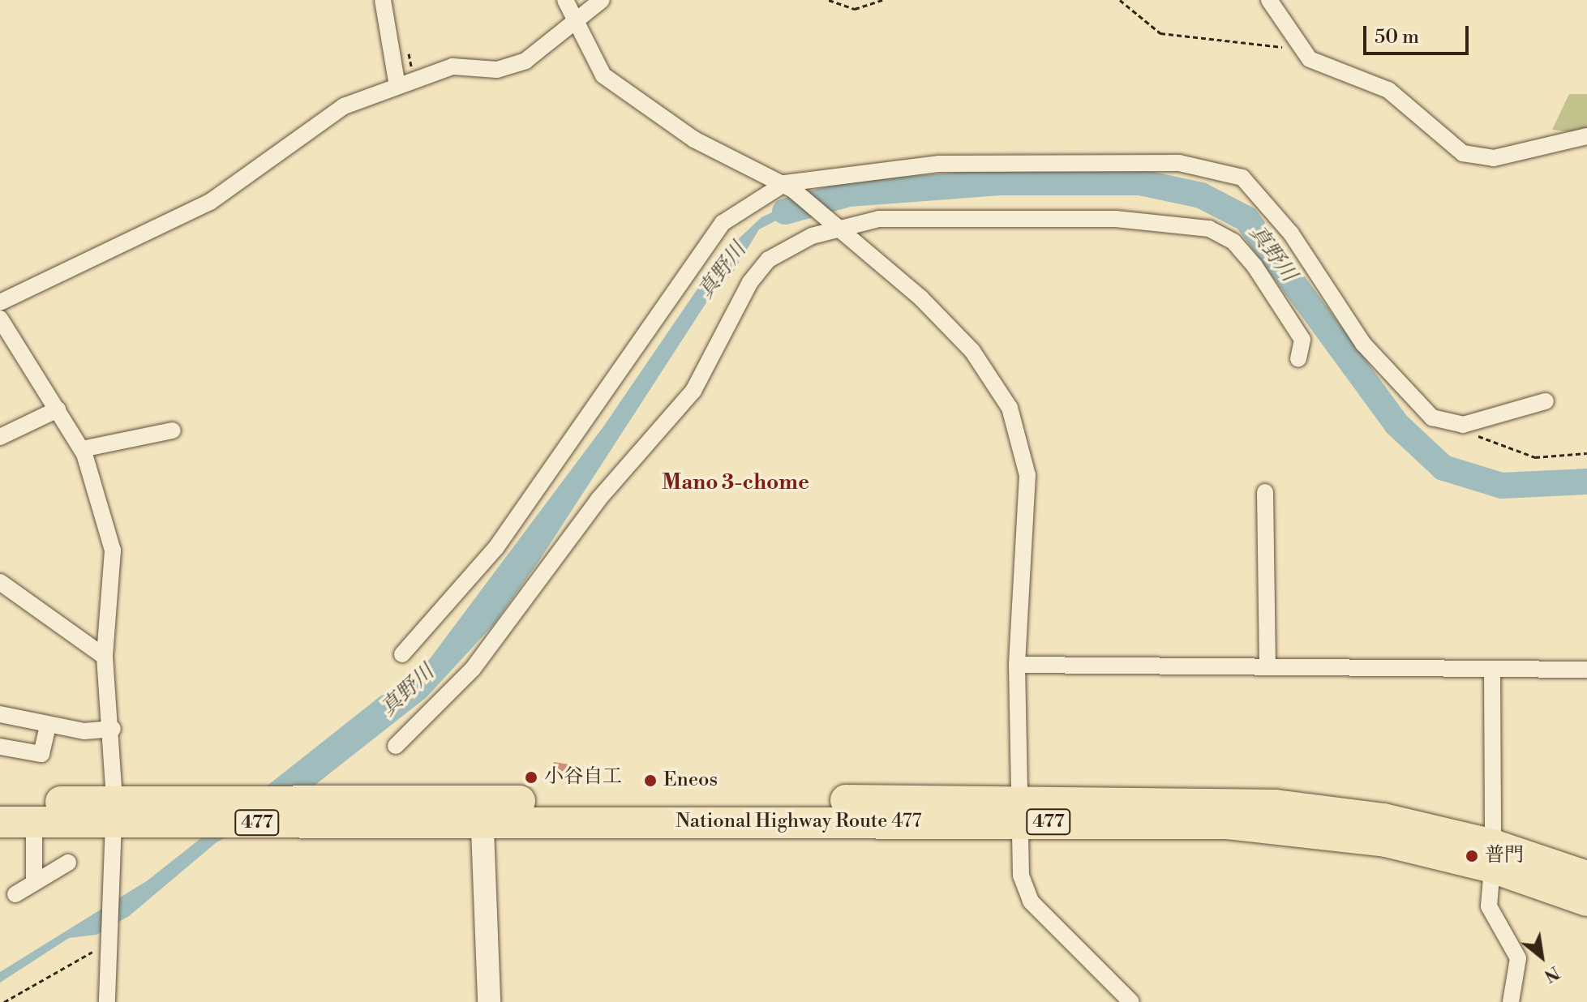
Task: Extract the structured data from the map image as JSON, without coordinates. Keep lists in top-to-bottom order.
{
  "streets": {
    "highway": ["National Highway Route 477", "477"]
  },
  "districts": ["Mano 3-chome"],
  "water": ["真野川"],
  "places": ["小谷自工", "Eneos", "普門"],
  "scale_bar": "50 m",
  "north": "bottom right"
}
